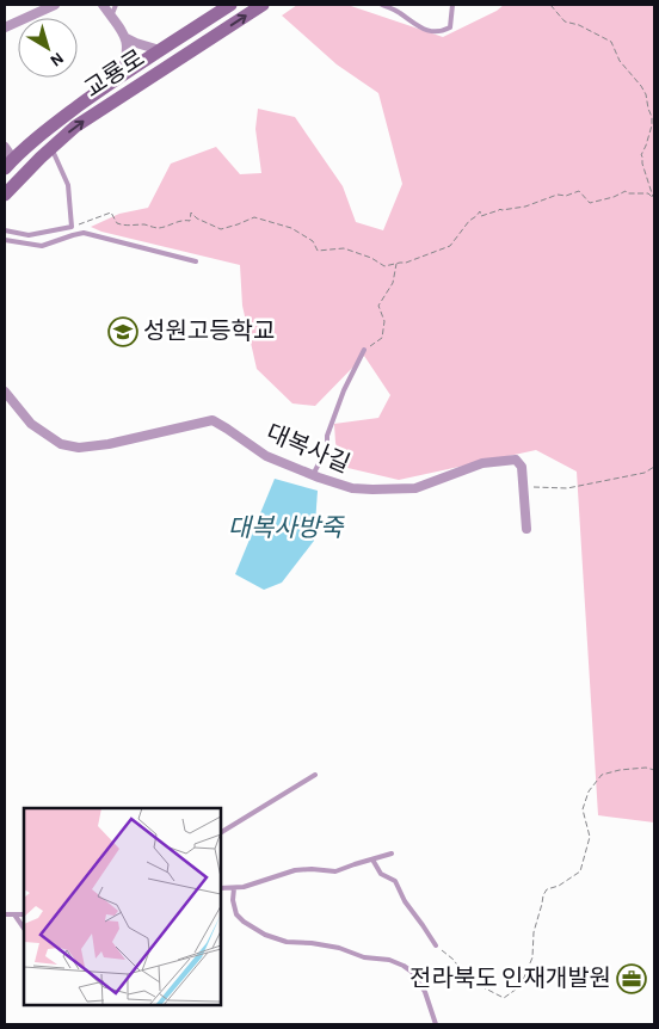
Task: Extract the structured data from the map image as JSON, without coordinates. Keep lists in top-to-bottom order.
{
  "streets": {
    "street": ["교룡로", "대복사길"]
  },
  "water": ["대복사방죽"],
  "places": {
    "school or university": ["성원고등학교"],
    "office": ["전라북도 인재개발원"]
  },
  "north": "bottom right"
}
